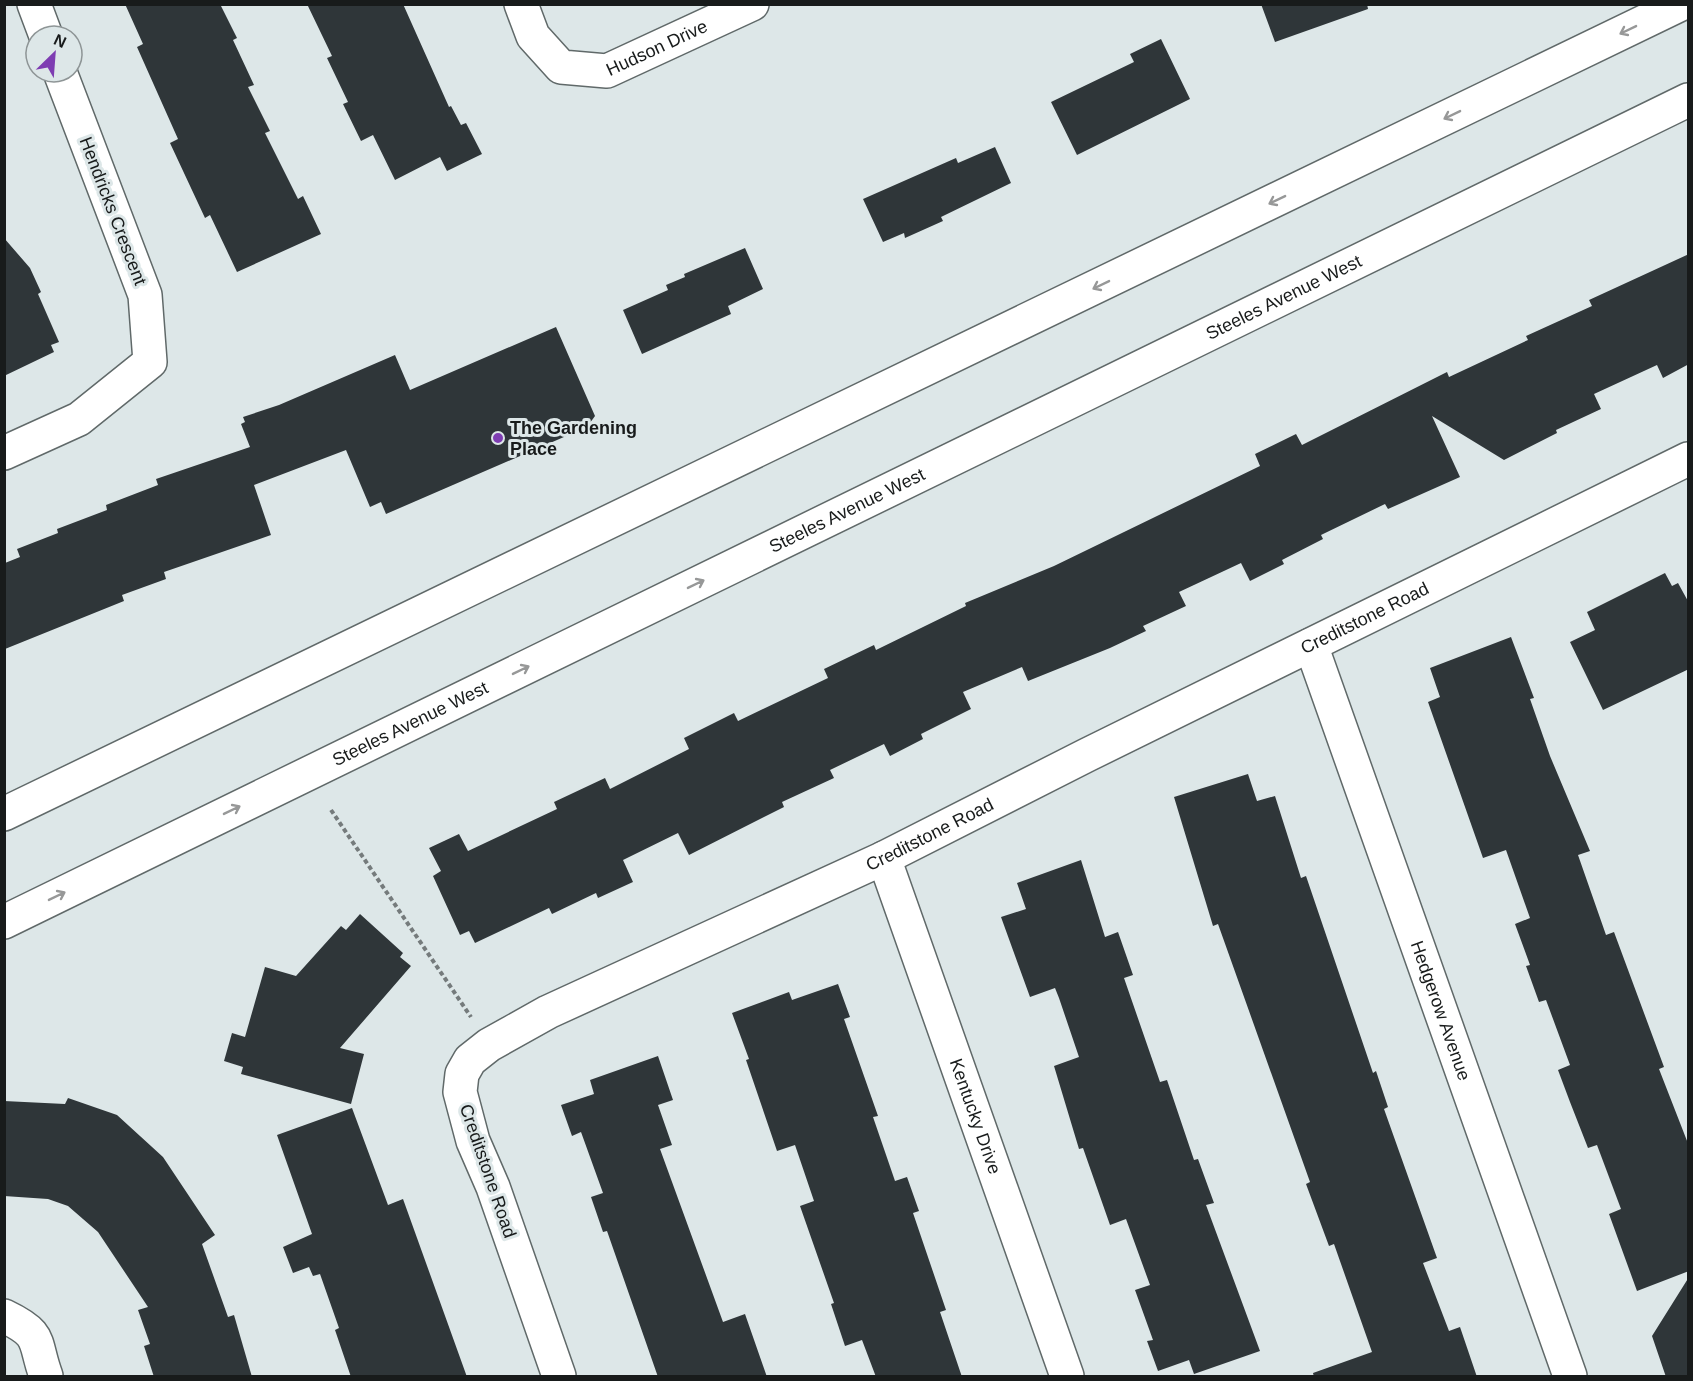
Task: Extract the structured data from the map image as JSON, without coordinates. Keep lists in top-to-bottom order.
{
  "streets": {
    "street": [
      "Hudson Drive",
      "Hendricks Crescent",
      "Steeles Avenue West",
      "Creditstone Road",
      "Hedgerow Avenue",
      "Kentucky Drive"
    ]
  },
  "crossings": [
    ["Creditstone Road", "Hedgerow Avenue"],
    ["Creditstone Road", "Kentucky Drive"]
  ],
  "places": ["The Gardening Place"],
  "north": "top right"
}
